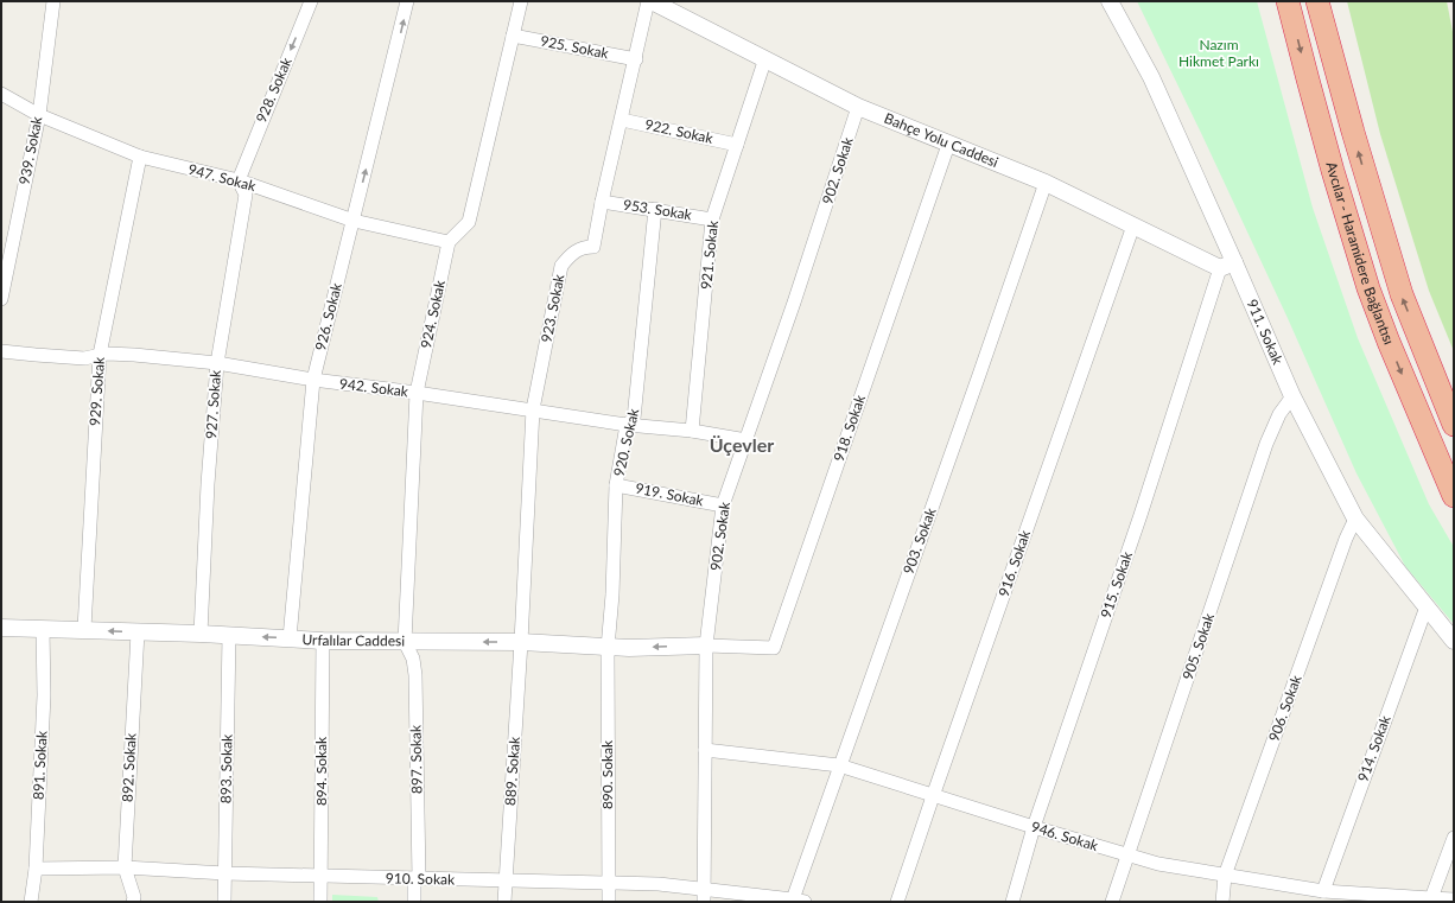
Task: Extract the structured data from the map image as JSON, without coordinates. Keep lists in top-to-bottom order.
{
  "streets": {
    "highway": ["Avcılar - Haramidere Bağlantısı"],
    "street": [
      "925. Sokak",
      "928. Sokak",
      "922. Sokak",
      "Bahçe Yolu Caddesi",
      "939. Sokak",
      "902. Sokak",
      "947. Sokak",
      "953. Sokak",
      "921. Sokak",
      "923. Sokak",
      "924. Sokak",
      "926. Sokak",
      "911. Sokak",
      "942. Sokak",
      "929. Sokak",
      "927. Sokak",
      "918. Sokak",
      "920. Sokak",
      "919. Sokak",
      "903. Sokak",
      "916. Sokak",
      "915. Sokak",
      "Urfalılar Caddesi",
      "905. Sokak",
      "906. Sokak",
      "914. Sokak",
      "897. Sokak",
      "891. Sokak",
      "892. Sokak",
      "893. Sokak",
      "894. Sokak",
      "889. Sokak",
      "890. Sokak",
      "946. Sokak",
      "910. Sokak"
    ]
  },
  "crossings": [
    ["925. Sokak", "923. Sokak"],
    ["928. Sokak", "947. Sokak"],
    ["928. Sokak", "927. Sokak"],
    ["922. Sokak", "921. Sokak"],
    ["922. Sokak", "923. Sokak"],
    ["Bahçe Yolu Caddesi", "902. Sokak"],
    ["Bahçe Yolu Caddesi", "921. Sokak"],
    ["Bahçe Yolu Caddesi", "911. Sokak"],
    ["Bahçe Yolu Caddesi", "918. Sokak"],
    ["Bahçe Yolu Caddesi", "903. Sokak"],
    ["Bahçe Yolu Caddesi", "916. Sokak"],
    ["Bahçe Yolu Caddesi", "915. Sokak"],
    ["939. Sokak", "947. Sokak"],
    ["902. Sokak", "942. Sokak"],
    ["902. Sokak", "918. Sokak"],
    ["902. Sokak", "919. Sokak"],
    ["902. Sokak", "Urfalılar Caddesi"],
    ["902. Sokak", "946. Sokak"],
    ["902. Sokak", "910. Sokak"],
    ["947. Sokak", "924. Sokak"],
    ["947. Sokak", "926. Sokak"],
    ["947. Sokak", "929. Sokak"],
    ["947. Sokak", "927. Sokak"],
    ["953. Sokak", "921. Sokak"],
    ["953. Sokak", "923. Sokak"],
    ["953. Sokak", "920. Sokak"],
    ["921. Sokak", "942. Sokak"],
    ["923. Sokak", "942. Sokak"],
    ["923. Sokak", "Urfalılar Caddesi"],
    ["923. Sokak", "889. Sokak"],
    ["924. Sokak", "942. Sokak"],
    ["924. Sokak", "Urfalılar Caddesi"],
    ["924. Sokak", "897. Sokak"],
    ["926. Sokak", "942. Sokak"],
    ["926. Sokak", "Urfalılar Caddesi"],
    ["911. Sokak", "915. Sokak"],
    ["911. Sokak", "905. Sokak"],
    ["911. Sokak", "906. Sokak"],
    ["911. Sokak", "914. Sokak"],
    ["942. Sokak", "929. Sokak"],
    ["942. Sokak", "927. Sokak"],
    ["942. Sokak", "920. Sokak"],
    ["929. Sokak", "Urfalılar Caddesi"],
    ["927. Sokak", "Urfalılar Caddesi"],
    ["918. Sokak", "Urfalılar Caddesi"],
    ["920. Sokak", "919. Sokak"],
    ["920. Sokak", "Urfalılar Caddesi"],
    ["920. Sokak", "890. Sokak"],
    ["903. Sokak", "946. Sokak"],
    ["903. Sokak", "910. Sokak"],
    ["916. Sokak", "946. Sokak"],
    ["915. Sokak", "946. Sokak"],
    ["Urfalılar Caddesi", "897. Sokak"],
    ["Urfalılar Caddesi", "891. Sokak"],
    ["Urfalılar Caddesi", "892. Sokak"],
    ["Urfalılar Caddesi", "893. Sokak"],
    ["Urfalılar Caddesi", "894. Sokak"],
    ["Urfalılar Caddesi", "889. Sokak"],
    ["Urfalılar Caddesi", "890. Sokak"],
    ["905. Sokak", "946. Sokak"],
    ["906. Sokak", "946. Sokak"],
    ["914. Sokak", "946. Sokak"],
    ["897. Sokak", "910. Sokak"],
    ["891. Sokak", "910. Sokak"],
    ["892. Sokak", "910. Sokak"],
    ["893. Sokak", "910. Sokak"],
    ["894. Sokak", "910. Sokak"],
    ["889. Sokak", "910. Sokak"],
    ["890. Sokak", "910. Sokak"]
  ],
  "one_way": ["928. Sokak", "Urfalılar Caddesi"],
  "districts": ["Üçevler"],
  "parks": ["Nazım Hikmet Parkı"]
}
